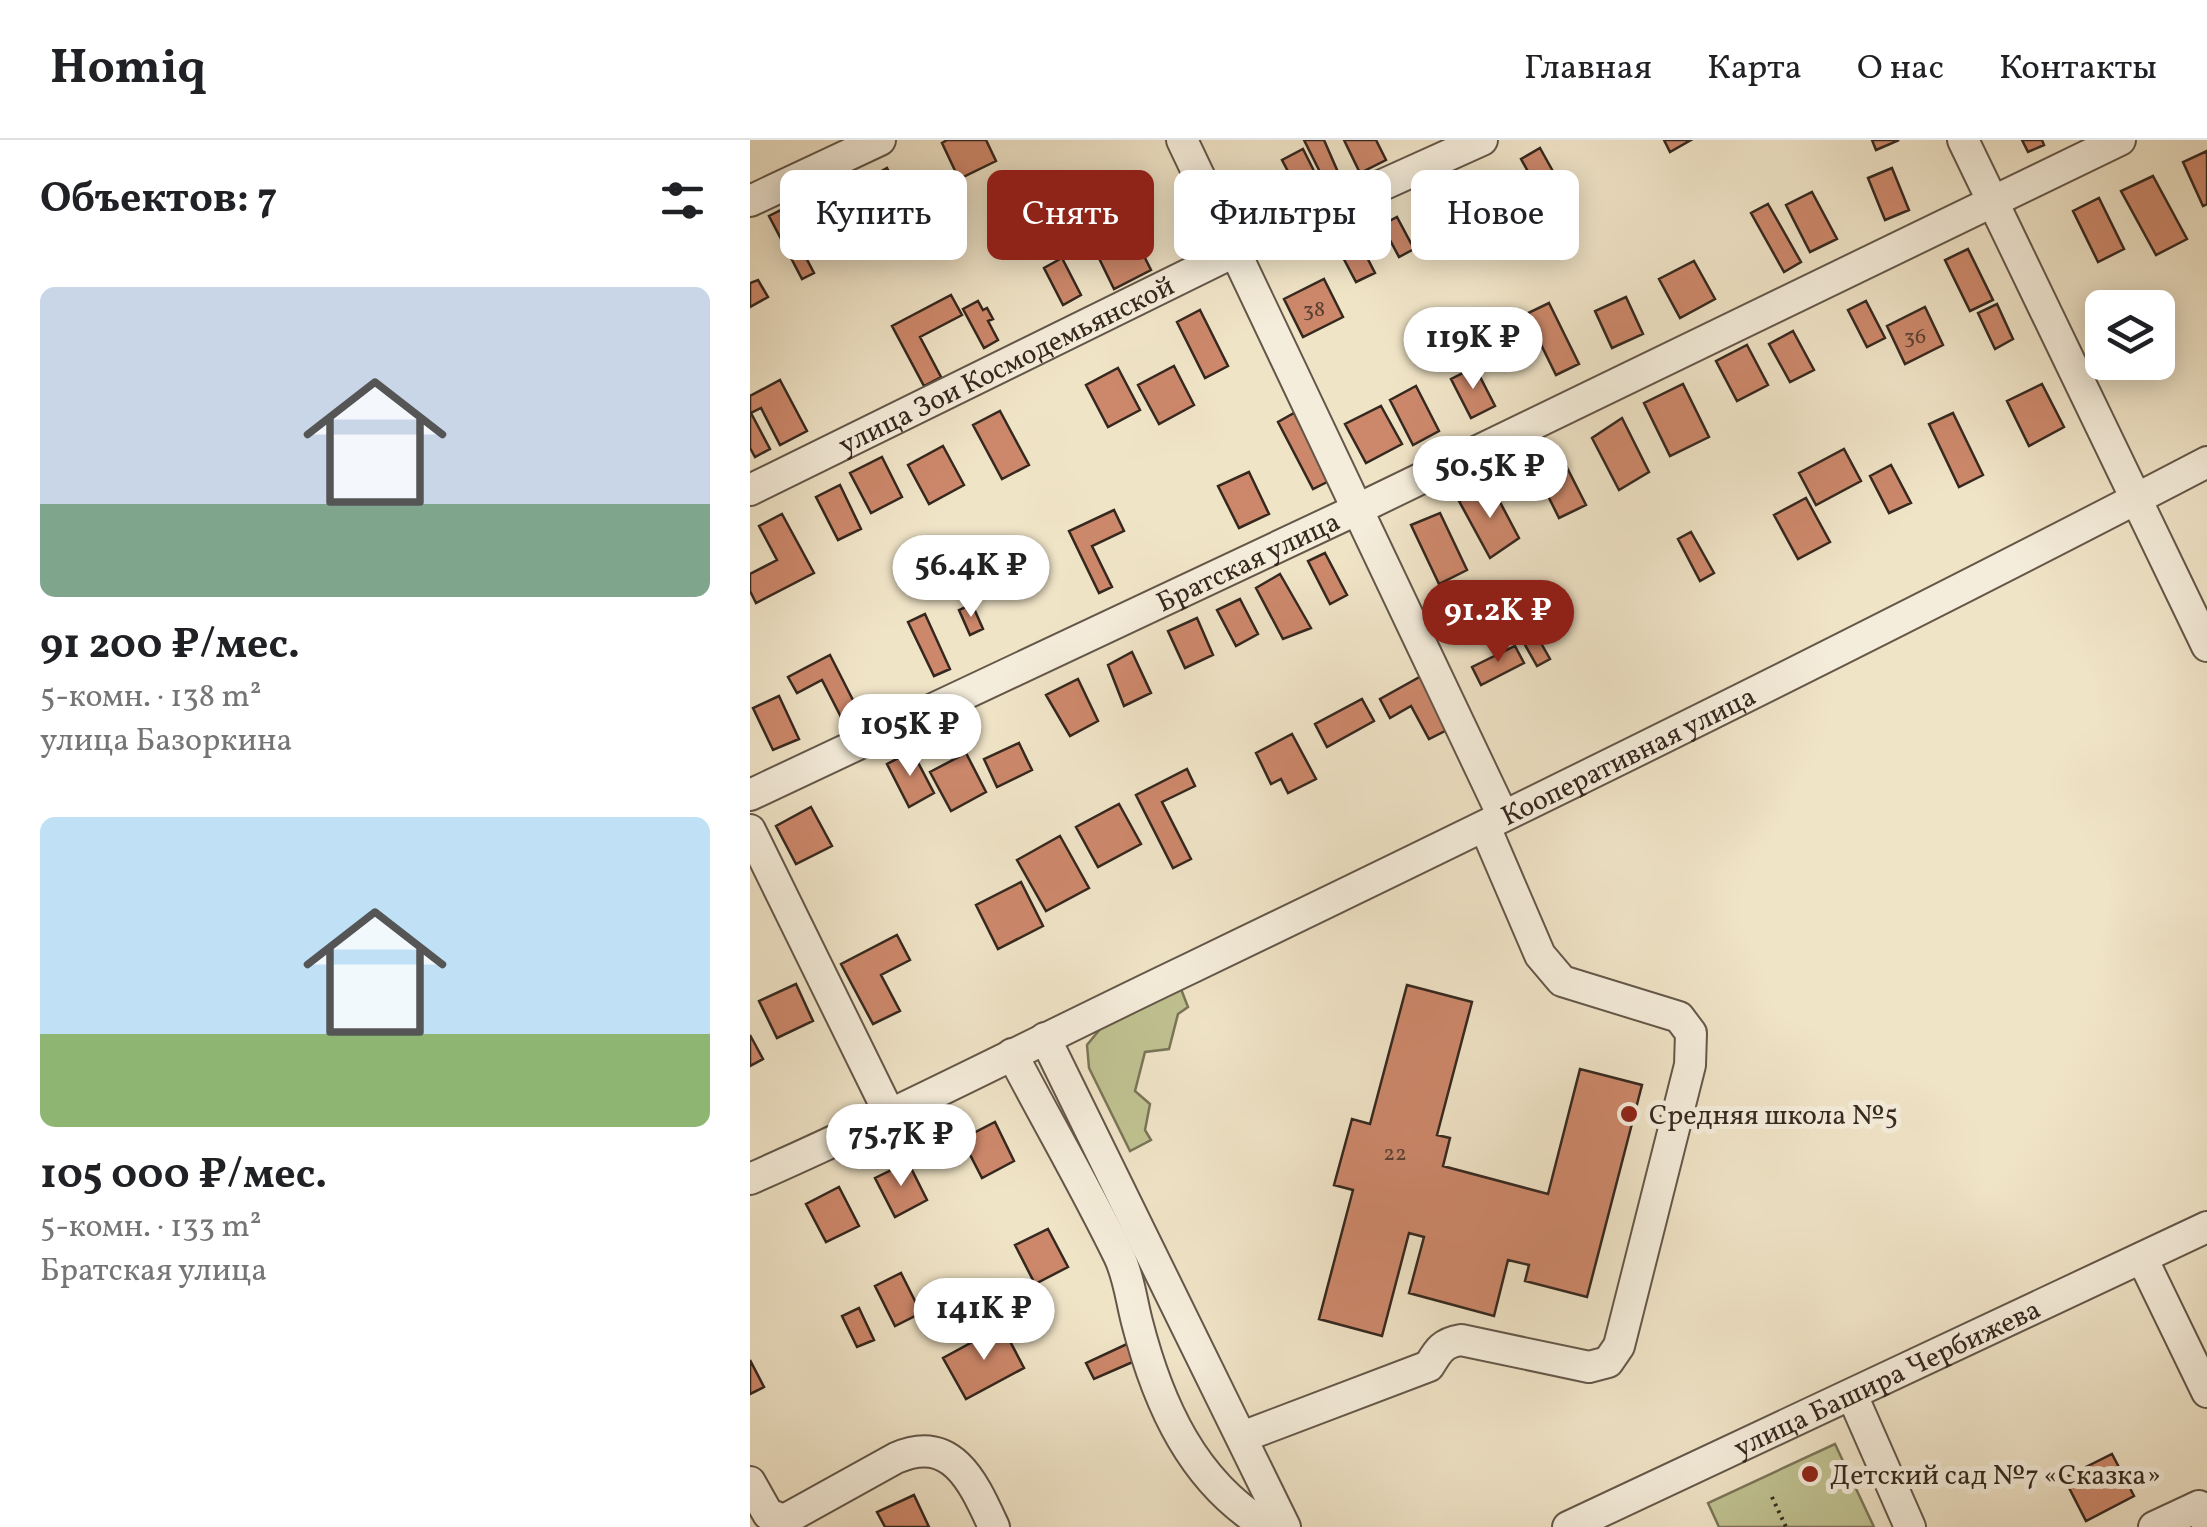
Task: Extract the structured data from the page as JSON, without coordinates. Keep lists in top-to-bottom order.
{
  "streets": {
    "street": [
      "улица Зои Космодемьянской",
      "Братская улица",
      "Кооперативная улица",
      "улица Башира Чербижева"
    ]
  },
  "places": ["Средняя школа №5", "Детский сад №7 «Сказка»"],
  "house_numbers": ["38", "36", "22"],
  "page": {
    "header": "Homiq",
    "nav": [
      "Главная",
      "Карта",
      "О нас",
      "Контакты"
    ],
    "heading": "Объектов: 7",
    "chip": [
      "Купить",
      "Снять",
      "Фильтры",
      "Новое"
    ],
    "list": [
      {
        "name": "91 200 ₽/мес.",
        "note": "5-комн. · 138 m² · улица Базоркина"
      },
      {
        "name": "105 000 ₽/мес.",
        "note": "5-комн. · 133 m² · Братская улица"
      }
    ],
    "price": [
      "119K ₽",
      "50.5K ₽",
      "56.4K ₽",
      "91.2K ₽",
      "105K ₽",
      "75.7K ₽",
      "141K ₽"
    ]
  }
}
